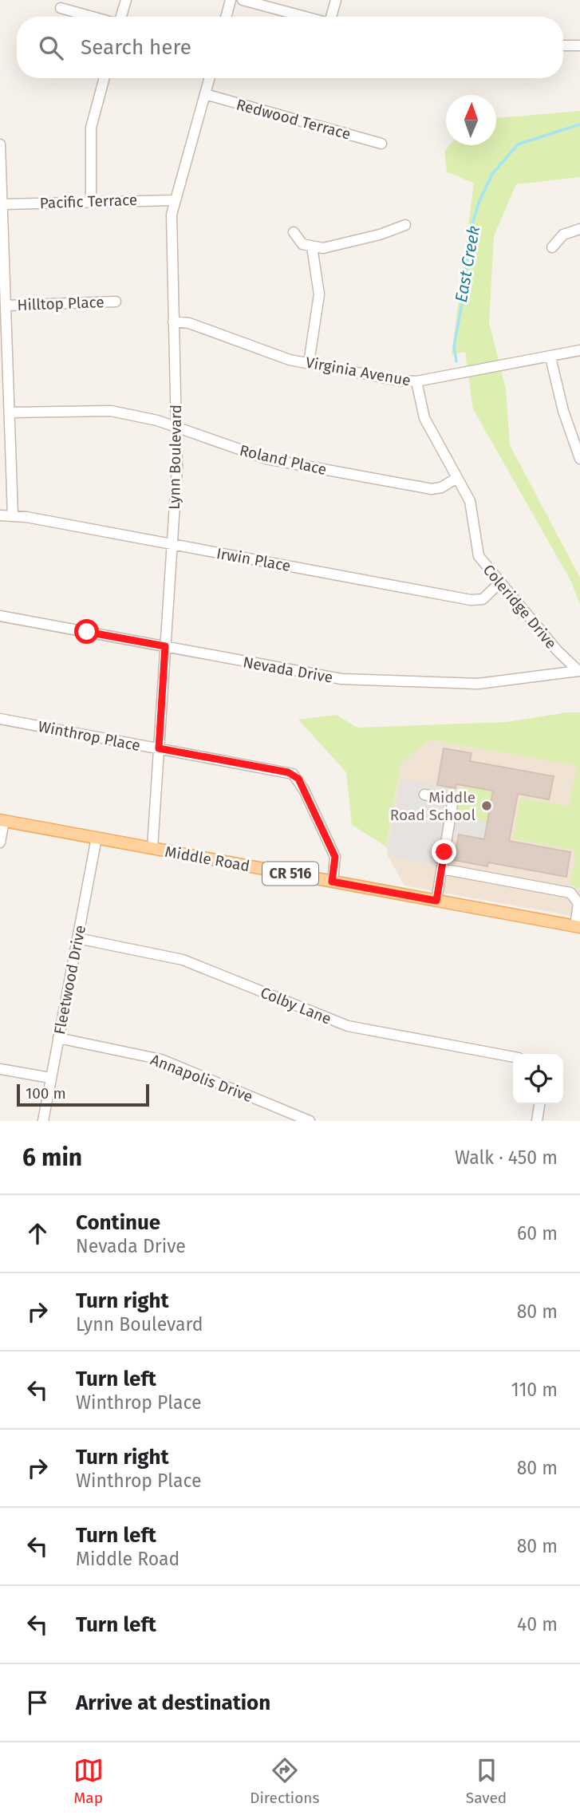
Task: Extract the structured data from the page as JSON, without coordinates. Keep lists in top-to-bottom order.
{
  "streets": {
    "main road": ["Middle Road", "CR 516"],
    "street": [
      "Redwood Terrace",
      "Pacific Terrace",
      "Hilltop Place",
      "Virginia Avenue",
      "Lynn Boulevard",
      "Roland Place",
      "Irwin Place",
      "Coleridge Drive",
      "Nevada Drive",
      "Winthrop Place",
      "Fleetwood Drive",
      "Colby Lane",
      "Annapolis Drive"
    ]
  },
  "crossings": [
    ["Redwood Terrace", "Lynn Boulevard"],
    ["Pacific Terrace", "Lynn Boulevard"],
    ["Virginia Avenue", "Lynn Boulevard"],
    ["Virginia Avenue", "Coleridge Drive"],
    ["Lynn Boulevard", "Roland Place"],
    ["Lynn Boulevard", "Irwin Place"],
    ["Lynn Boulevard", "Nevada Drive"],
    ["Lynn Boulevard", "Winthrop Place"],
    ["Lynn Boulevard", "Middle Road"],
    ["Roland Place", "Coleridge Drive"],
    ["Irwin Place", "Coleridge Drive"],
    ["Coleridge Drive", "Nevada Drive"],
    ["Winthrop Place", "Middle Road"],
    ["Middle Road", "Fleetwood Drive"],
    ["Fleetwood Drive", "Colby Lane"],
    ["Fleetwood Drive", "Annapolis Drive"]
  ],
  "water": ["East Creek"],
  "places": ["Middle Road School"],
  "scale_bar": "100 m",
  "north": "top",
  "page": {
    "search": "Search here",
    "scale": "100 m",
    "heading": ["6 min", "Walk · 450 m"],
    "list": [
      ["Continue", "Nevada Drive", "60 m"],
      ["Turn right", "Lynn Boulevard", "80 m"],
      ["Turn left", "Winthrop Place", "110 m"],
      ["Turn right", "Winthrop Place", "80 m"],
      ["Turn left", "Middle Road", "80 m"],
      ["Turn left", "40 m"],
      "Arrive at destination"
    ],
    "nav": ["Map", "Directions", "Saved"]
  }
}
